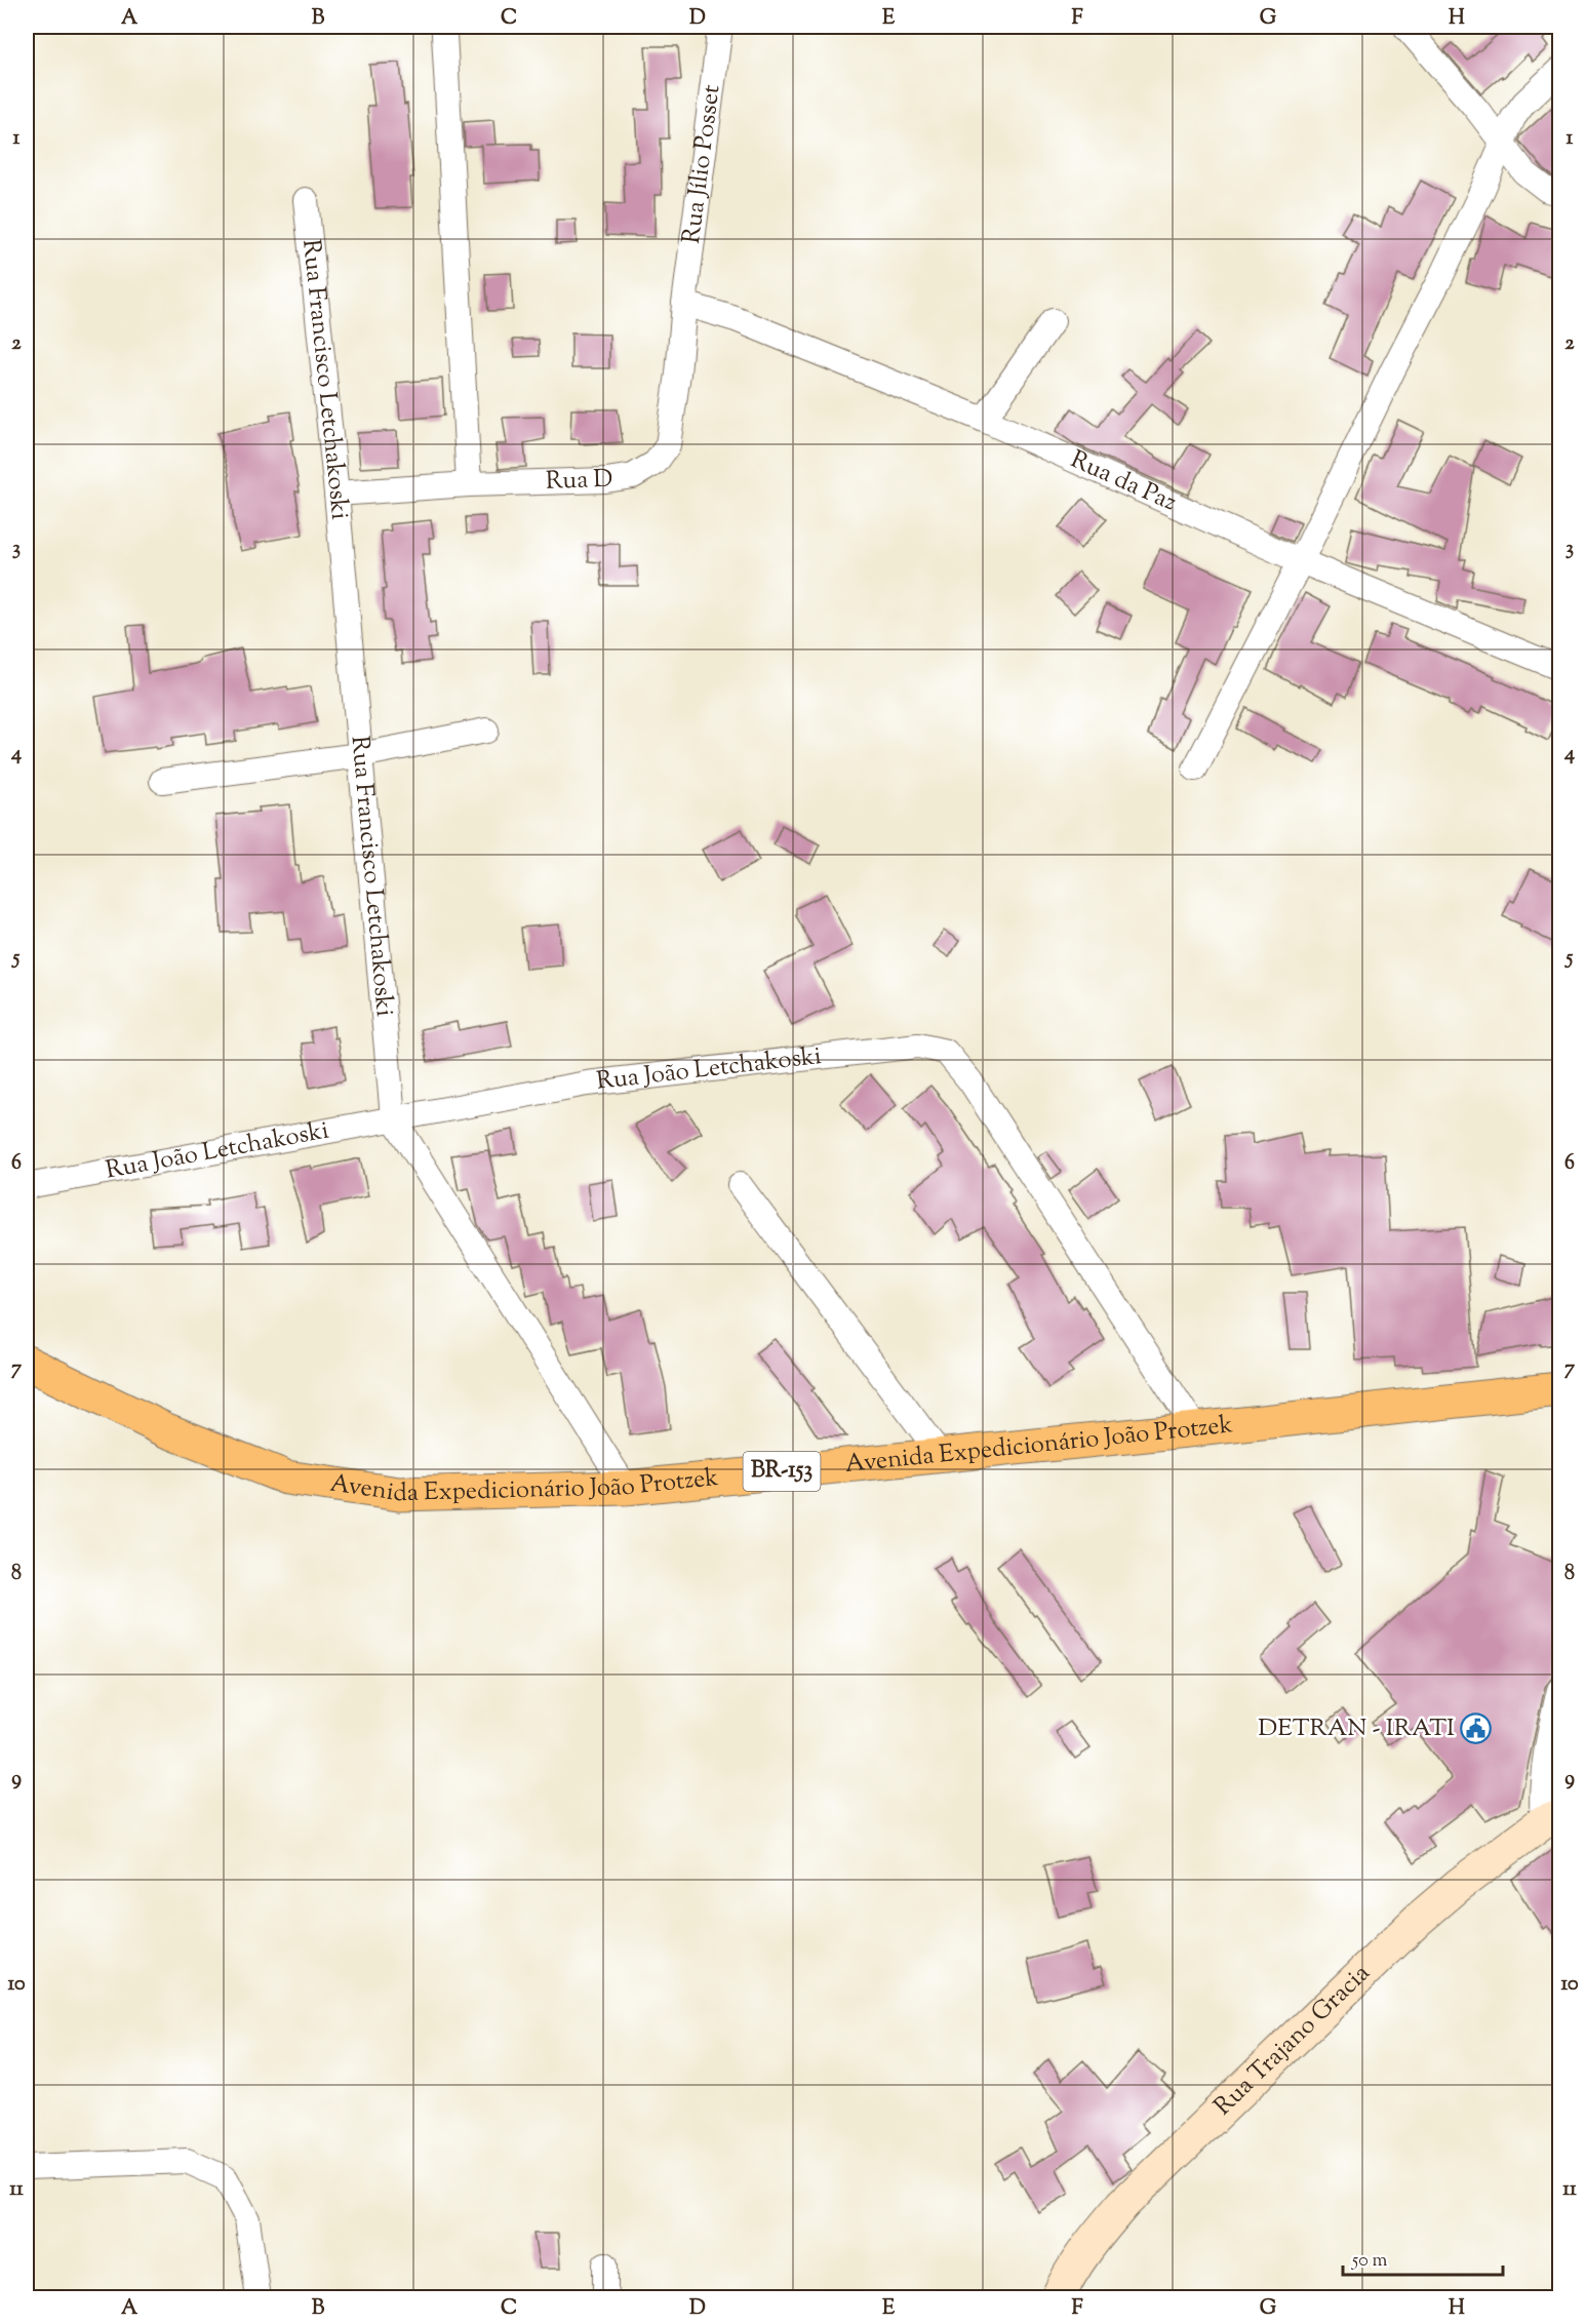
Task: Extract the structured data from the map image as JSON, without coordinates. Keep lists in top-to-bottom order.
{
  "streets": {
    "highway": ["Avenida Expedicionário João Protzek", "BR-153"],
    "main road": ["Rua Trajano Gracia"],
    "street": [
      "Rua Jílio Posset",
      "Rua Francisco Letchakoski",
      "Rua D",
      "Rua da Paz",
      "Rua João Letchakoski"
    ]
  },
  "crossings": [
    ["Rua Jílio Posset", "Rua D"],
    ["Rua Jílio Posset", "Rua da Paz"],
    ["Rua Francisco Letchakoski", "Rua D"],
    ["Rua Francisco Letchakoski", "Rua João Letchakoski"],
    ["Rua Francisco Letchakoski", "Avenida Expedicionário João Protzek"],
    ["Rua D", "Rua da Paz"],
    ["Rua João Letchakoski", "Avenida Expedicionário João Protzek"]
  ],
  "places": {
    "public building": ["DETRAN - IRATI"]
  },
  "scale_bar": "50 m",
  "grid": {
    "columns": [
      "A",
      "B",
      "C",
      "D",
      "E",
      "F",
      "G",
      "H"
    ],
    "rows": [
      "1",
      "2",
      "3",
      "4",
      "5",
      "6",
      "7",
      "8",
      "9",
      "10",
      "11"
    ]
  }
}
